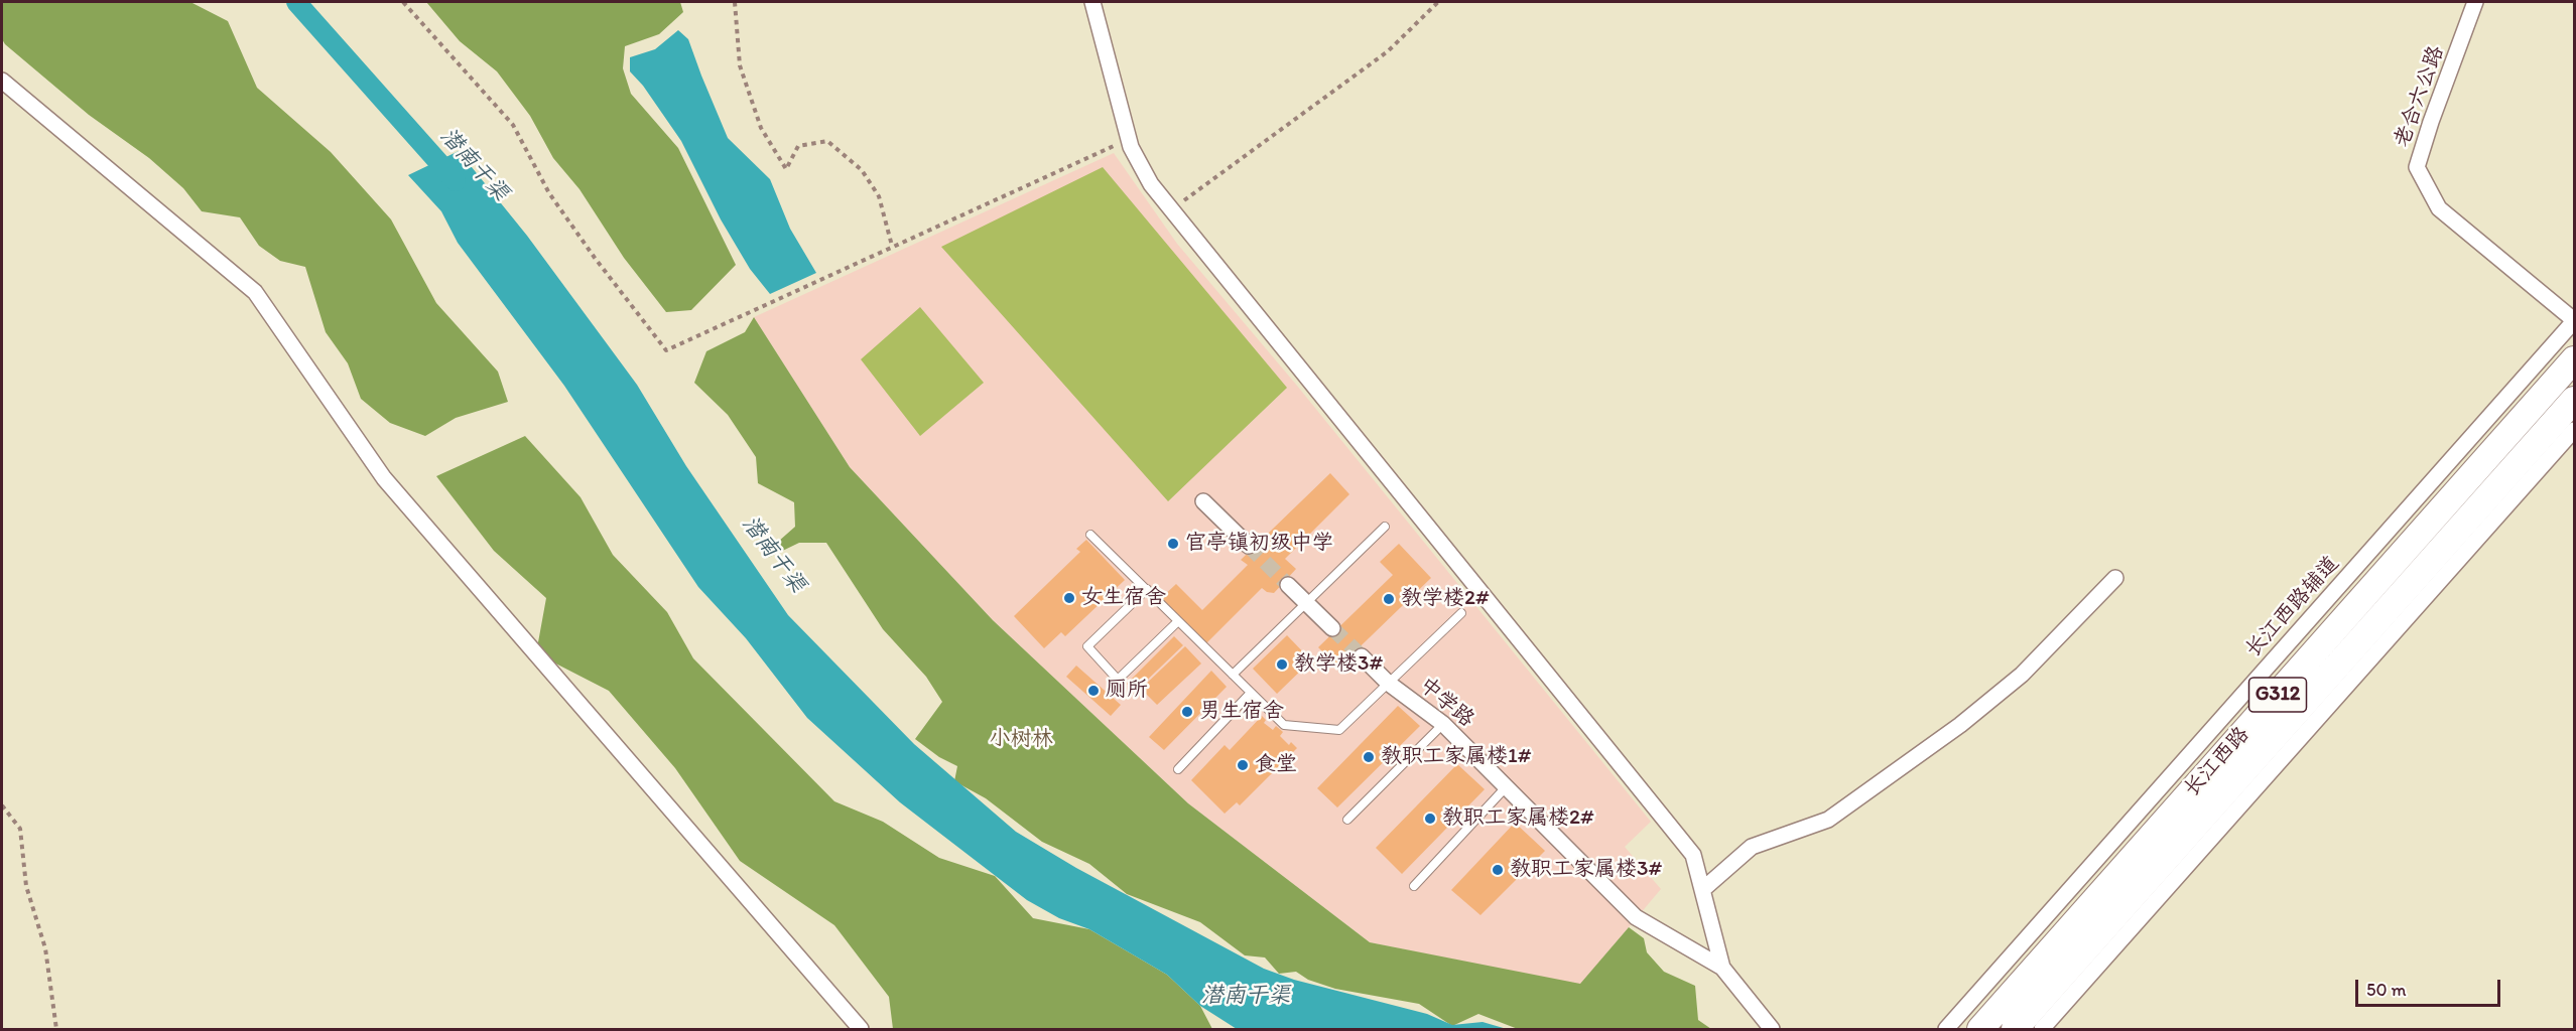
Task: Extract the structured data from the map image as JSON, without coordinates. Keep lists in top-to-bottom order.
{
  "streets": {
    "highway": ["G312", "长江西路"],
    "street": ["老合六公路", "长江西路辅道", "中学路"]
  },
  "crossings": [
    ["老合六公路", "长江西路辅道"]
  ],
  "water": ["潜南干渠"],
  "parks": ["小树林"],
  "places": [
    "官亭镇初级中学",
    "女生宿舍",
    "教学楼2#",
    "教学楼3#",
    "厕所",
    "男生宿舍",
    "教职工家属楼1#",
    "食堂",
    "教职工家属楼2#",
    "教职工家属楼3#"
  ],
  "scale_bar": "50 m"
}
